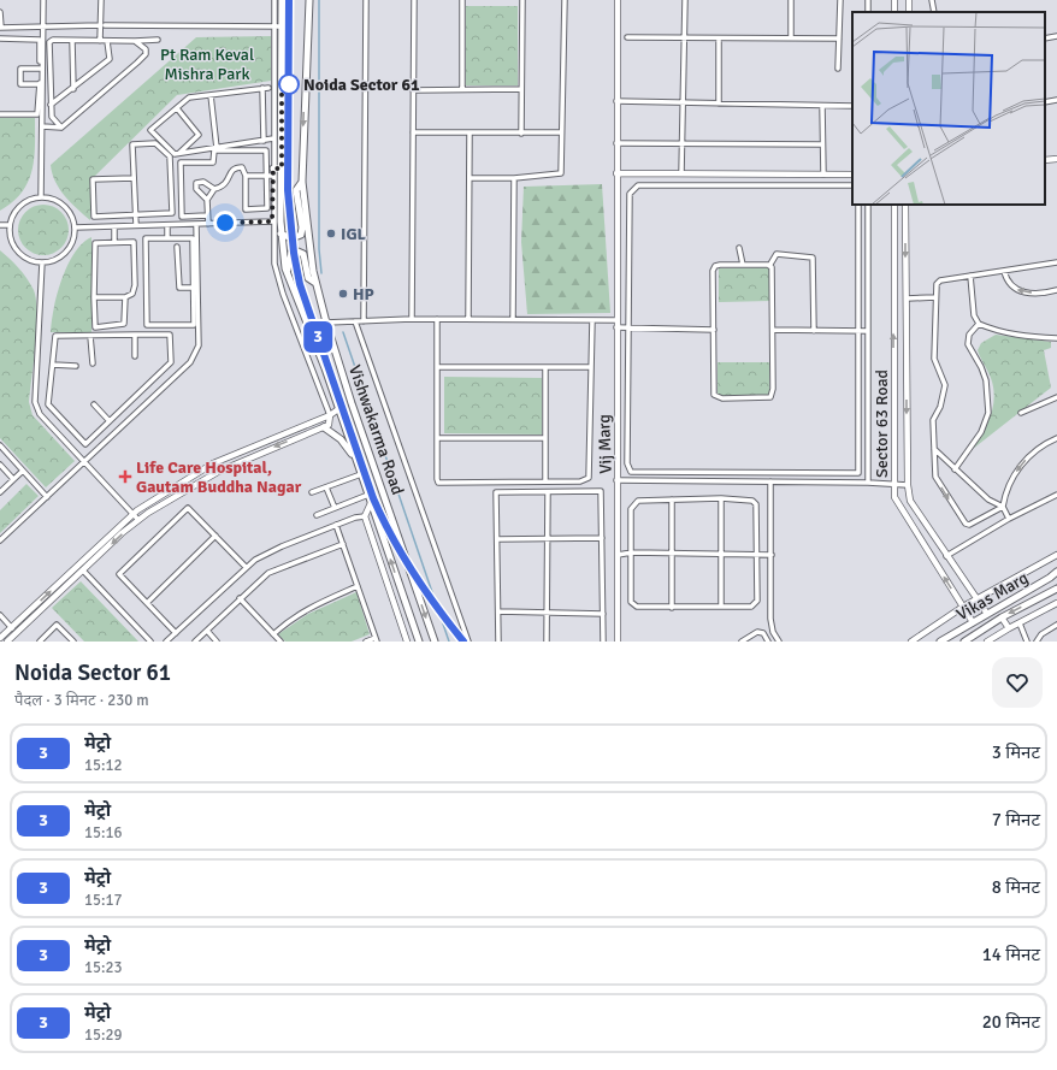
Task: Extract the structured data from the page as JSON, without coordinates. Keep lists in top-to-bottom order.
{
  "streets": {
    "main road": ["Vishwakarma Road", "Vikas Marg"],
    "street": ["Sector 63 Road", "Vij Marg"]
  },
  "crossings": [
    ["Sector 63 Road", "Vij Marg"],
    ["Sector 63 Road", "Vikas Marg"]
  ],
  "parks": ["Pt Ram Keval Mishra Park"],
  "places": {
    "other": ["Noida Sector 61", "IGL", "HP"],
    "health": ["Life Care Hospital, Gautam Buddha Nagar"]
  },
  "lines": ["metro line 3"],
  "page": {
    "on_map": "3",
    "heading": ["Noida Sector 61", "पैदल · 3 मिनट · 230 m"],
    "list": [
      {
        "mark": "3",
        "name": "मेट्रो",
        "note": "15:12",
        "value": "3 मिनट"
      },
      {
        "mark": "3",
        "name": "मेट्रो",
        "note": "15:16",
        "value": "7 मिनट"
      },
      {
        "mark": "3",
        "name": "मेट्रो",
        "note": "15:17",
        "value": "8 मिनट"
      },
      {
        "mark": "3",
        "name": "मेट्रो",
        "note": "15:23",
        "value": "14 मिनट"
      },
      {
        "mark": "3",
        "name": "मेट्रो",
        "note": "15:29",
        "value": "20 मिनट"
      }
    ]
  }
}
